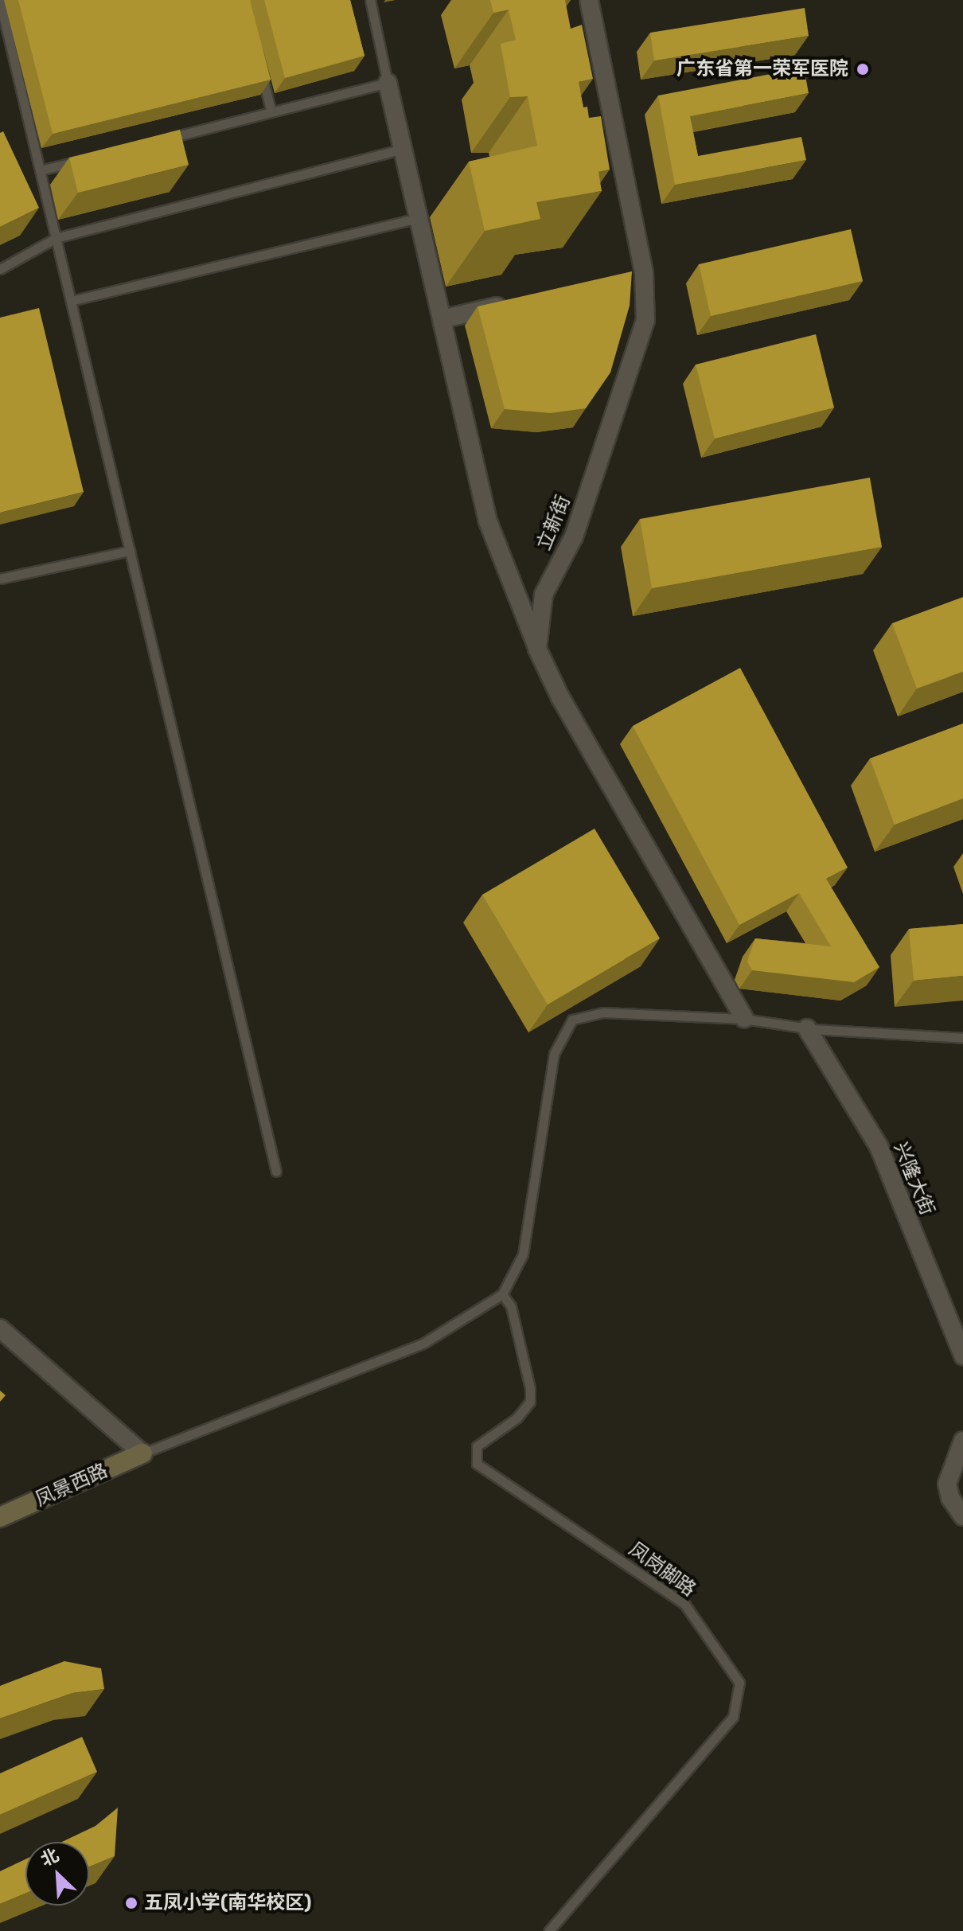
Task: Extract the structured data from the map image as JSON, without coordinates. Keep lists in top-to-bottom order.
{
  "streets": {
    "street": ["立新街", "兴隆大街", "凤景西路"],
    "lane": ["凤岗脚路"]
  },
  "places": ["广东省第一荣军医院", "五凤小学(南华校区)"],
  "north": "top left"
}
